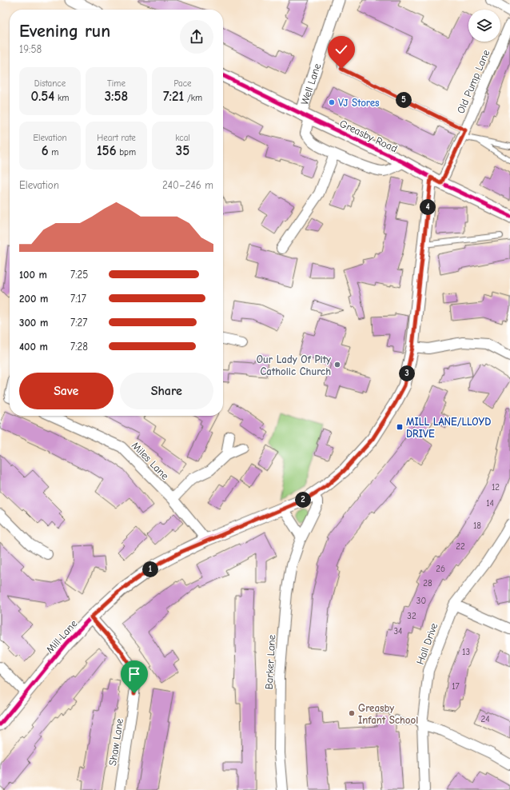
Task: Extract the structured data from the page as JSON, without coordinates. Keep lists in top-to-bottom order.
{
  "streets": {
    "street": [
      "Old Pump Lane",
      "Well Lane",
      "Greasby Road",
      "Miles Lane",
      "Mill Lane",
      "Hall Drive",
      "Barker Lane",
      "Shaw Lane"
    ]
  },
  "crossings": [
    ["Old Pump Lane", "Greasby Road"],
    ["Old Pump Lane", "Mill Lane"],
    ["Well Lane", "Greasby Road"],
    ["Greasby Road", "Mill Lane"],
    ["Miles Lane", "Mill Lane"],
    ["Mill Lane", "Barker Lane"],
    ["Mill Lane", "Shaw Lane"]
  ],
  "places": {
    "other": ["VJ Stores", "Our Lady Of Pity Catholic Church", "Greasby Infant School"],
    "transit": ["MILL LANE/LLOYD DRIVE"]
  },
  "house_numbers": [
    "12",
    "14",
    "18",
    "22",
    "26",
    "28",
    "30",
    "32",
    "34",
    "13",
    "17",
    "24"
  ],
  "page": {
    "heading": ["Evening run", "19:58"],
    "stats": [
      ["Distance", "0.54 km"],
      ["Time", "3:58"],
      ["Pace", "7:21 /km"],
      ["Elevation", "6 m"],
      ["Heart rate", "156 bpm"],
      ["kcal", "35"]
    ],
    "pins": [
      "5",
      "4",
      "3",
      "2",
      "1"
    ],
    "chart": ["Elevation", "240–246 m"],
    "list": [
      {
        "name": "100 m",
        "note": "7:25"
      },
      {
        "name": "200 m",
        "note": "7:17"
      },
      {
        "name": "300 m",
        "note": "7:27"
      },
      {
        "name": "400 m",
        "note": "7:28"
      }
    ],
    "buttons": ["Save", "Share"]
  }
}
